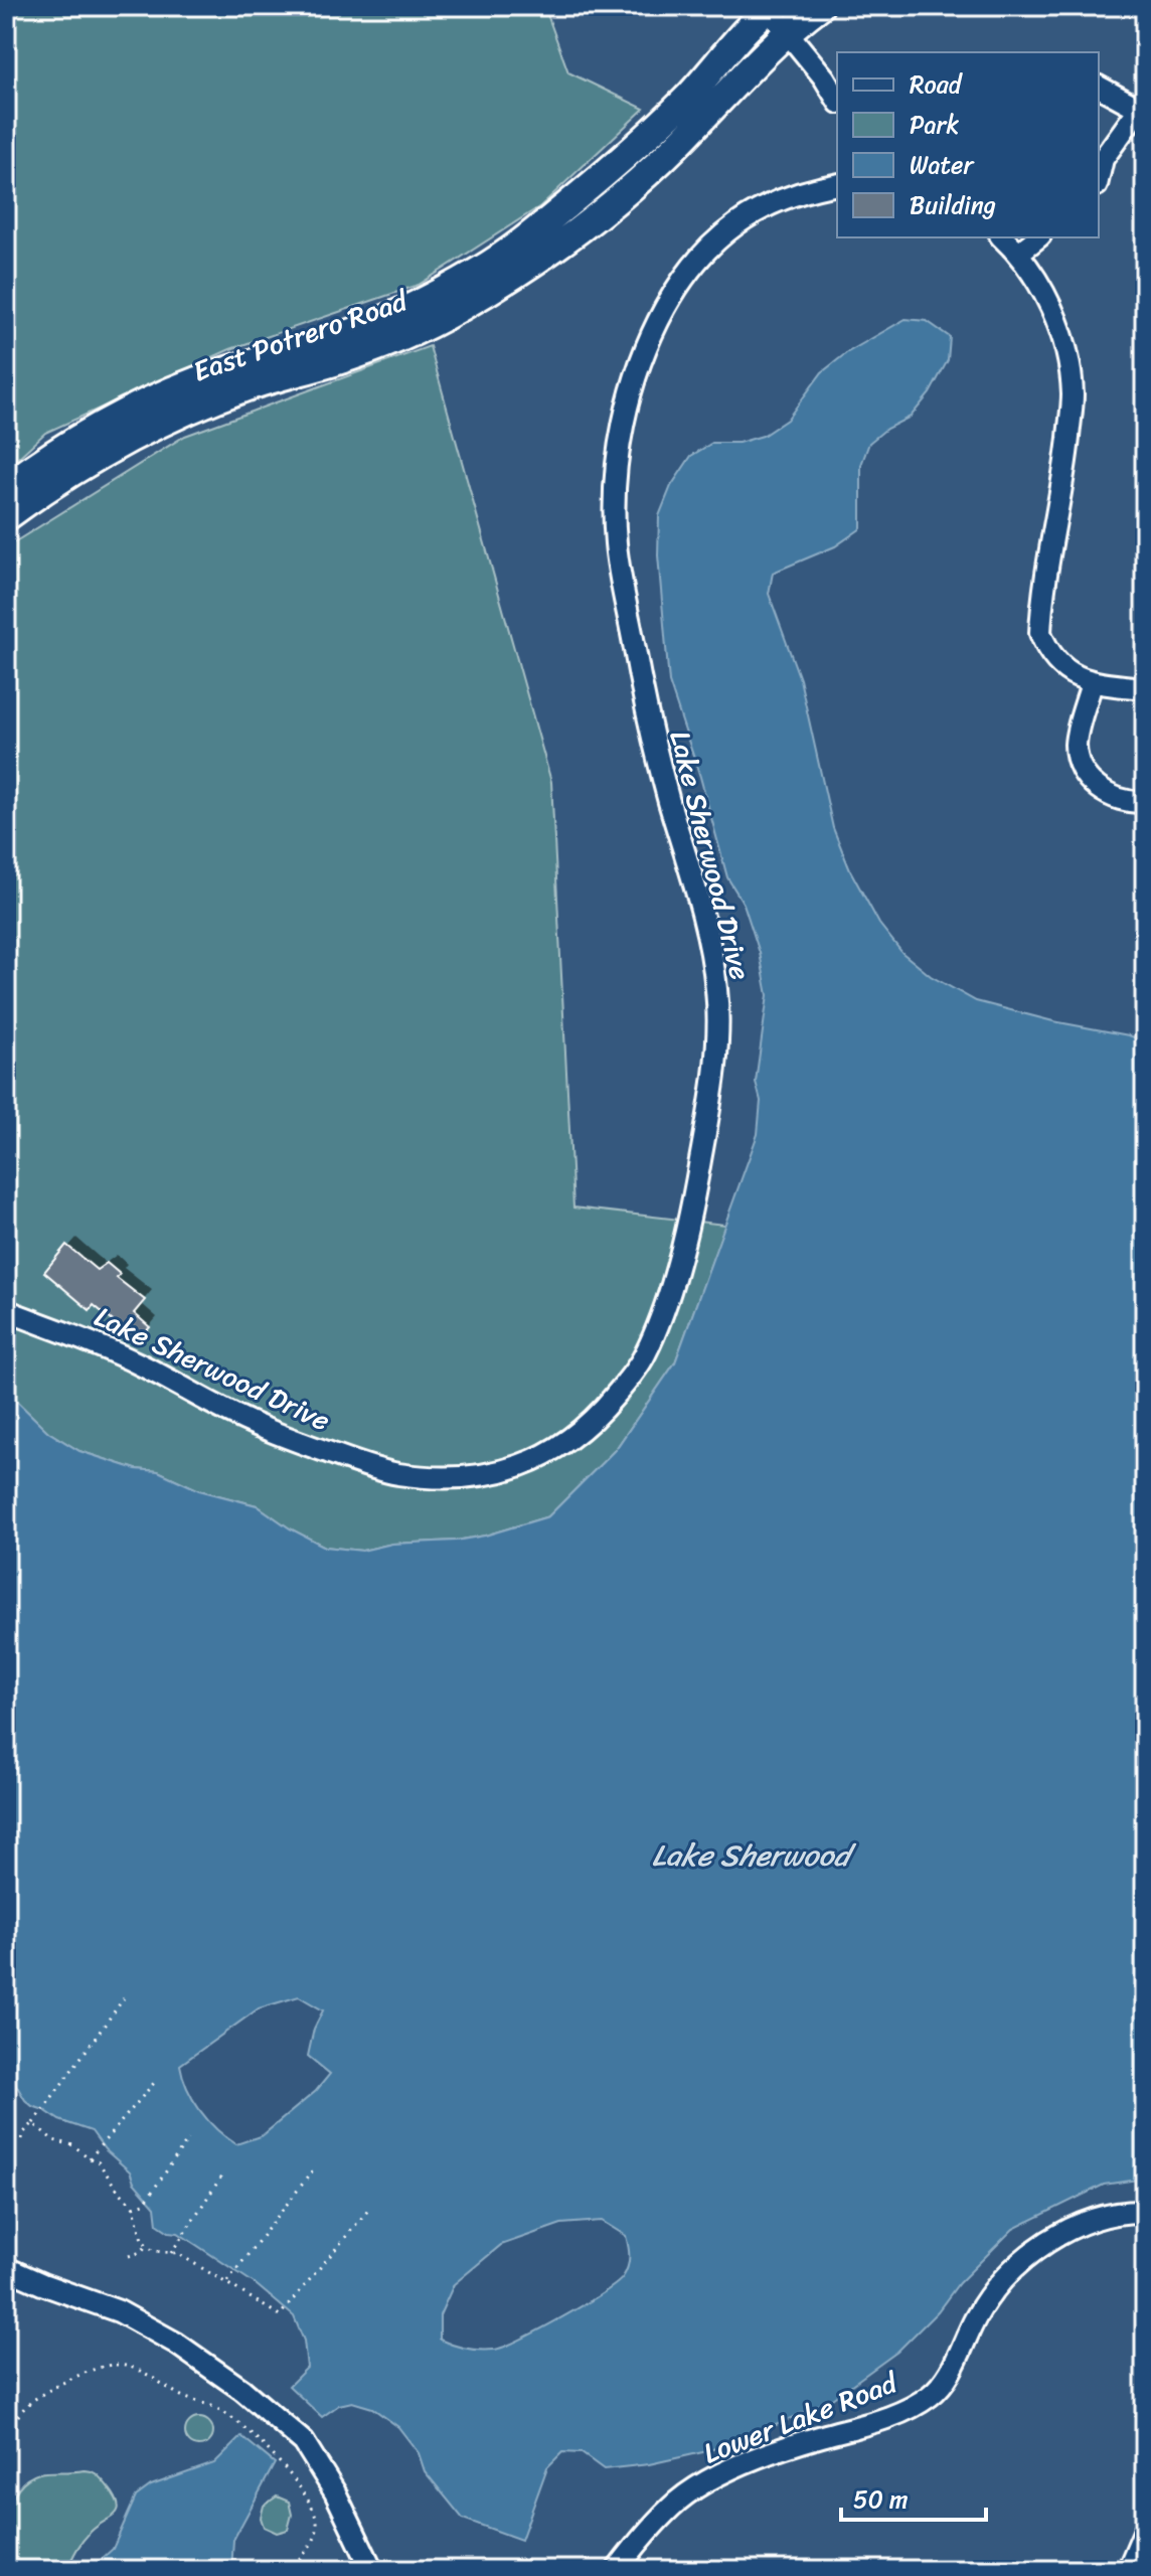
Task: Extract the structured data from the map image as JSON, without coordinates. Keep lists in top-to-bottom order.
{
  "streets": {
    "street": ["East Potrero Road", "Lake Sherwood Drive", "Lower Lake Road"]
  },
  "water": ["Lake Sherwood"],
  "legend": [
    "Road",
    "Park",
    "Water",
    "Building"
  ],
  "scale_bar": "50 m"
}
